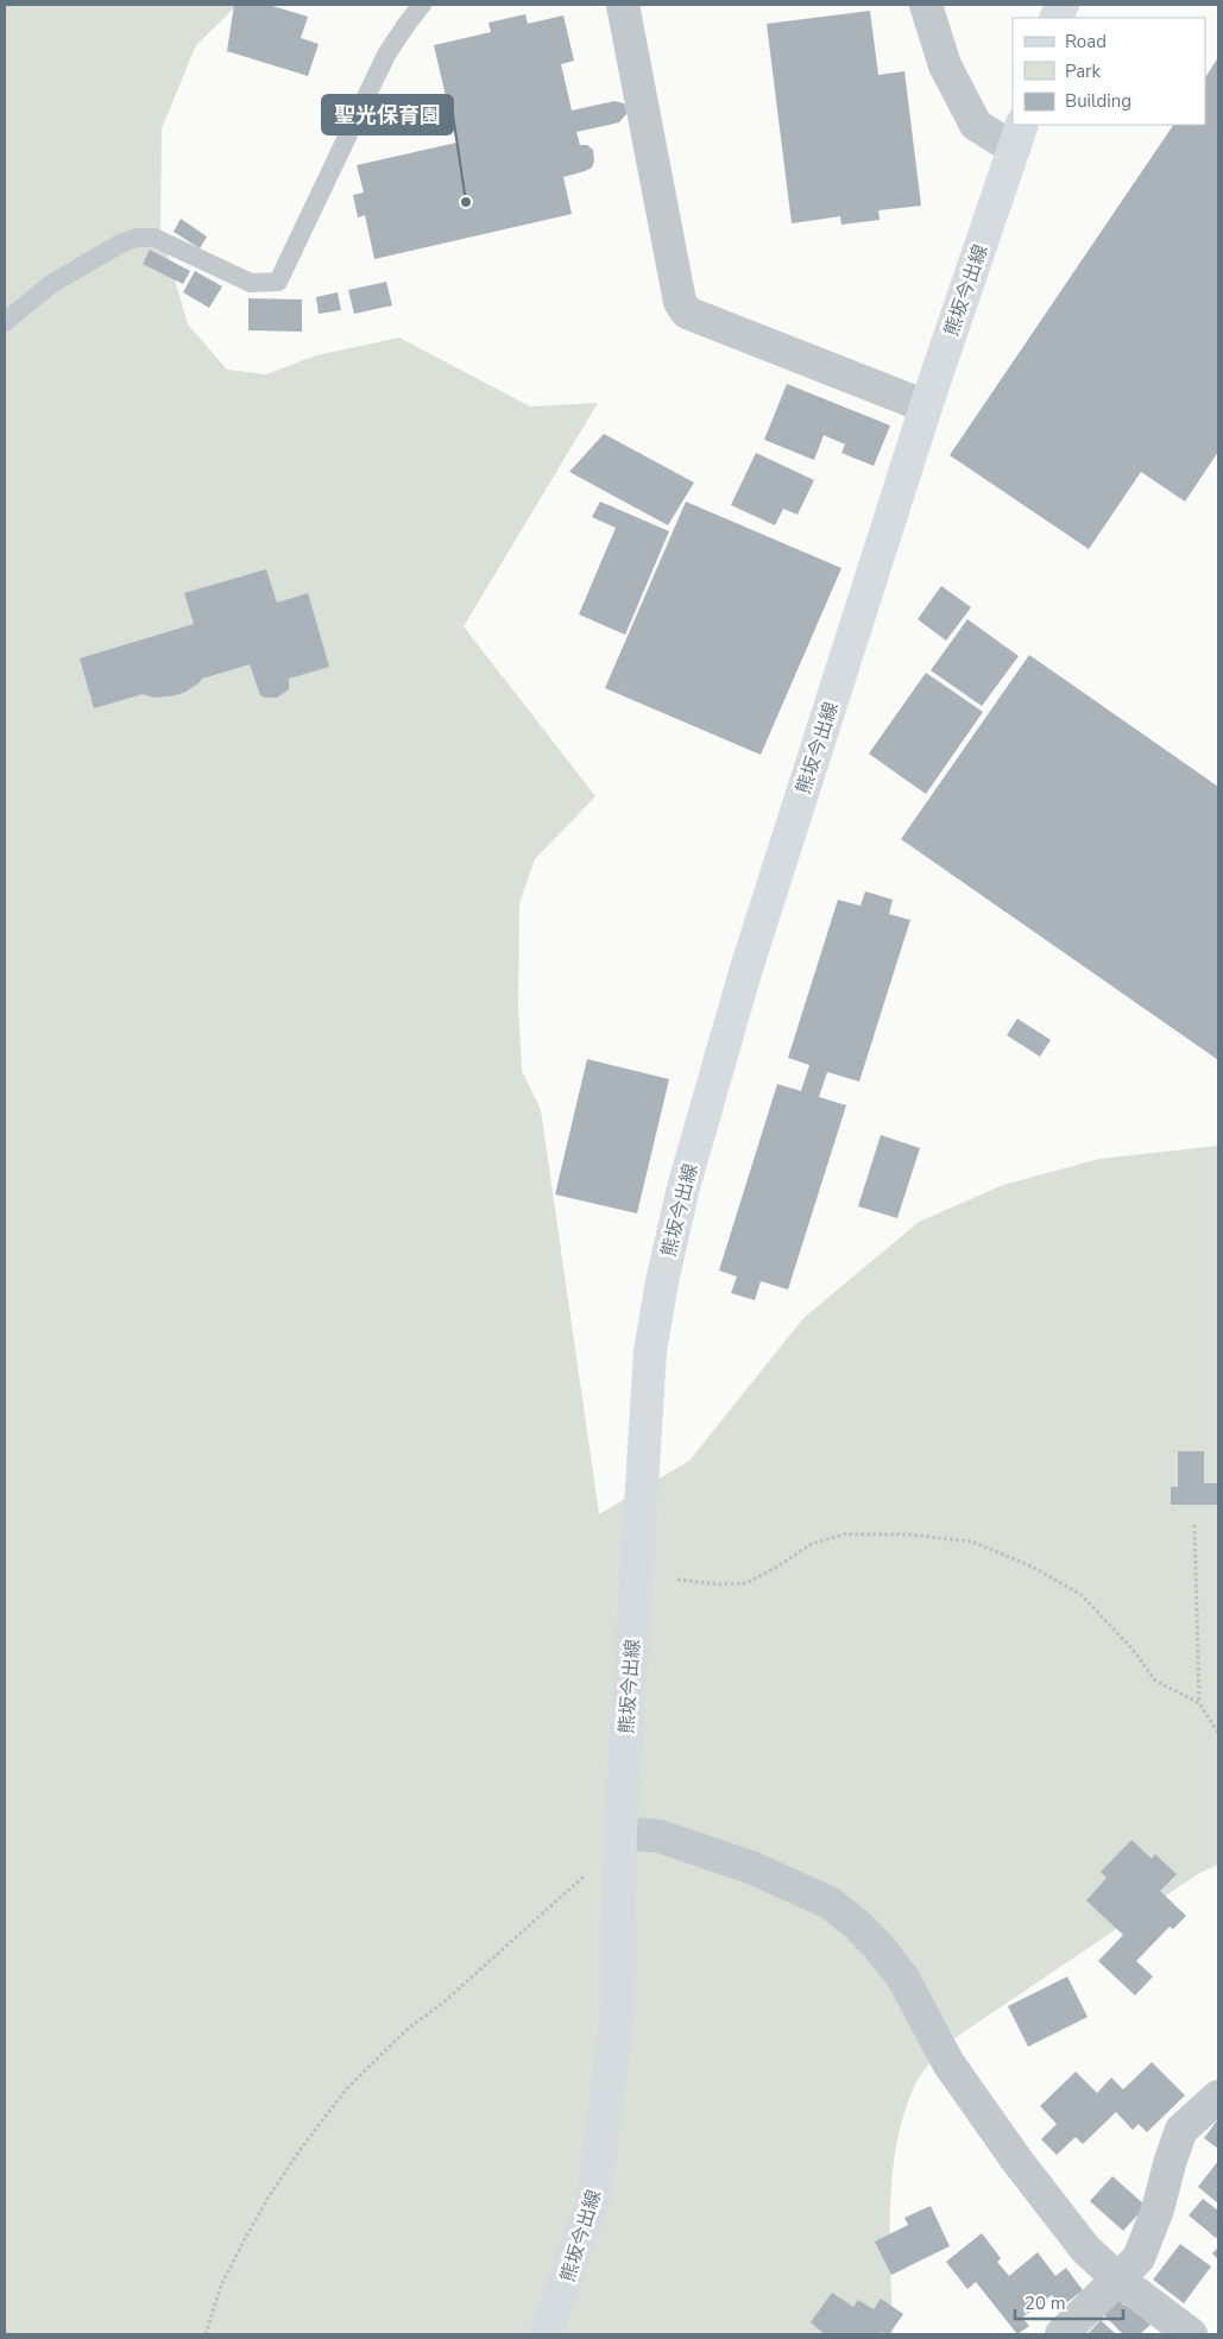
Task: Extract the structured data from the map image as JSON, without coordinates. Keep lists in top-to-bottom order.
{
  "streets": {
    "main road": ["熊坂今出線"]
  },
  "places": ["聖光保育園"],
  "legend": ["Road", "Park", "Building"],
  "scale_bar": "20 m"
}
